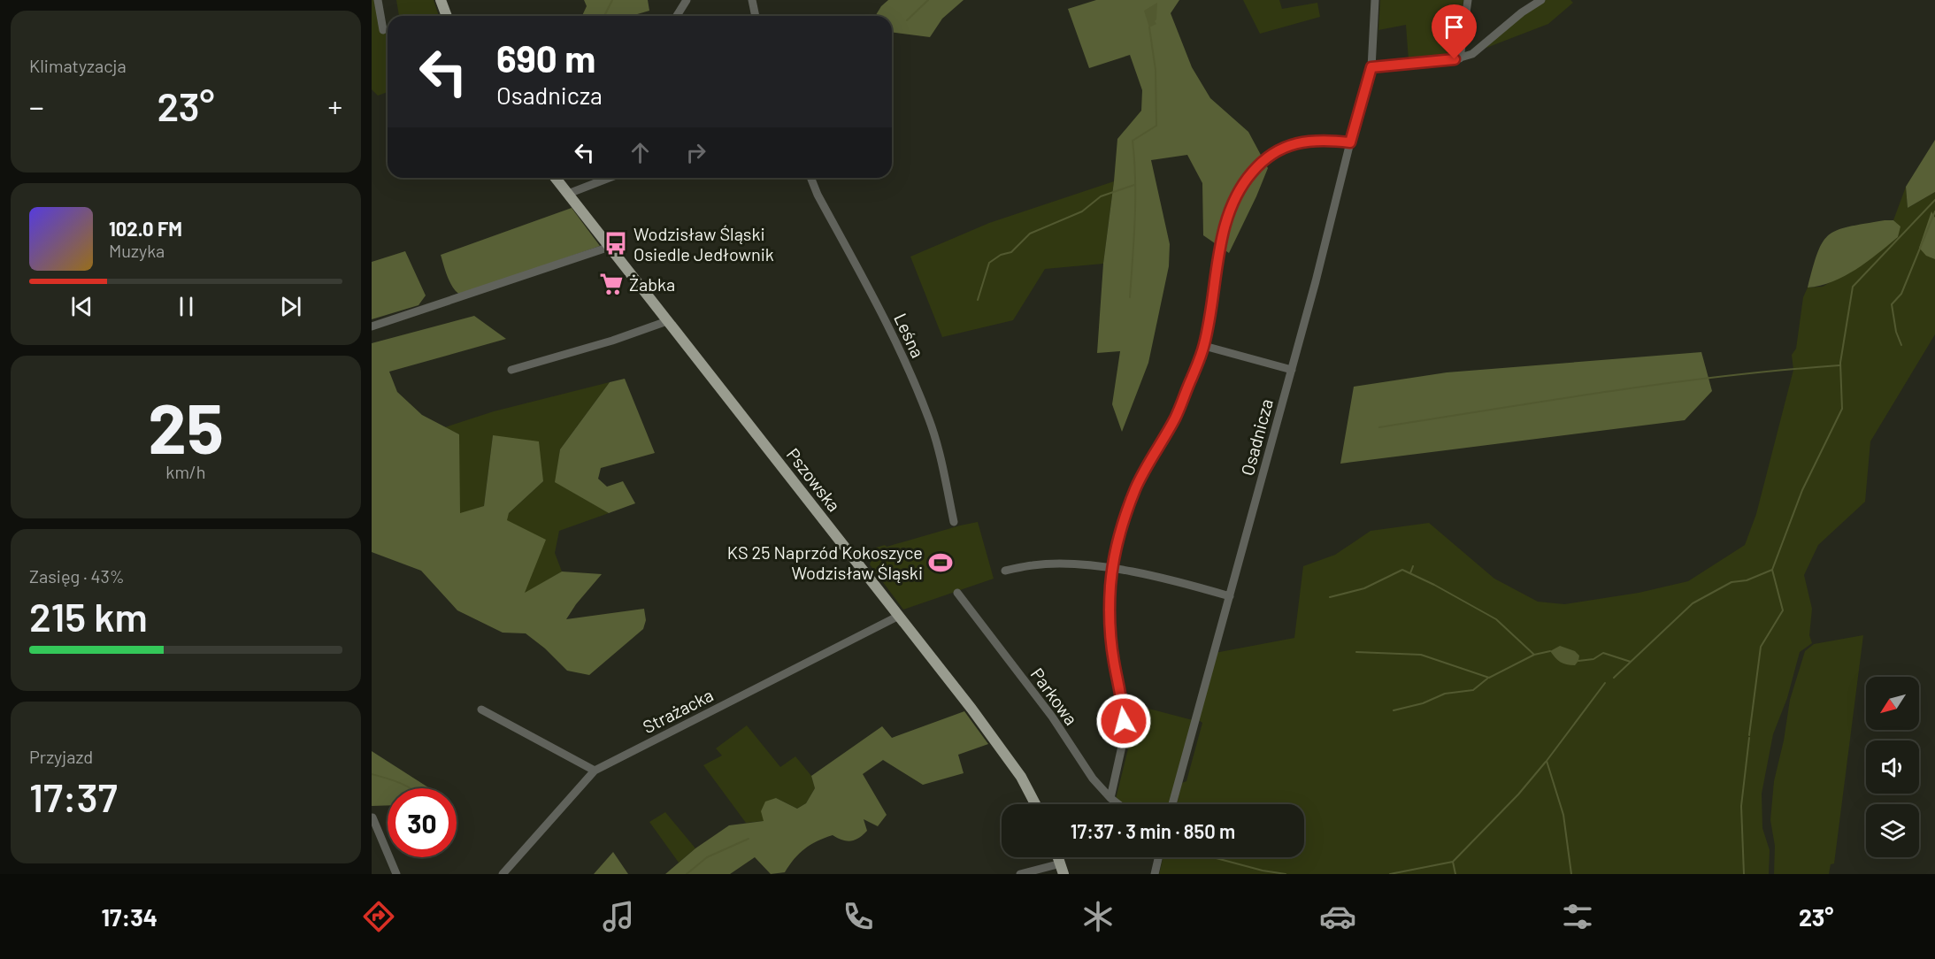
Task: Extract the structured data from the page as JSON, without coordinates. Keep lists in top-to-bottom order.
{
  "streets": {
    "main road": ["Pszowska"],
    "street": [
      "Leśna",
      "Osadnicza",
      "Parkowa",
      "Strażacka"
    ]
  },
  "crossings": [
    ["Pszowska", "Strażacka"]
  ],
  "places": {
    "bus stop": ["Wodzisław Śląski Osiedle Jedłownik"],
    "supermarket": ["Żabka"],
    "sports": ["KS 25 Naprzód Kokoszyce Wodzisław Śląski"]
  },
  "north": "bottom left",
  "page": {
    "tile": [
      "Klimatyzacja",
      ["25", "km/h"],
      ["Zasięg · 43%", "215 km"],
      ["Przyjazd", "17:37"]
    ],
    "turn": ["690 m", "Osadnicza"],
    "heat": ["−", "23°", "+"],
    "song": ["102.0 FM", "Muzyka"],
    "limit": "30",
    "trip": "17:37 · 3 min · 850 m",
    "tabs": ["17:34", "23°"]
  }
}
